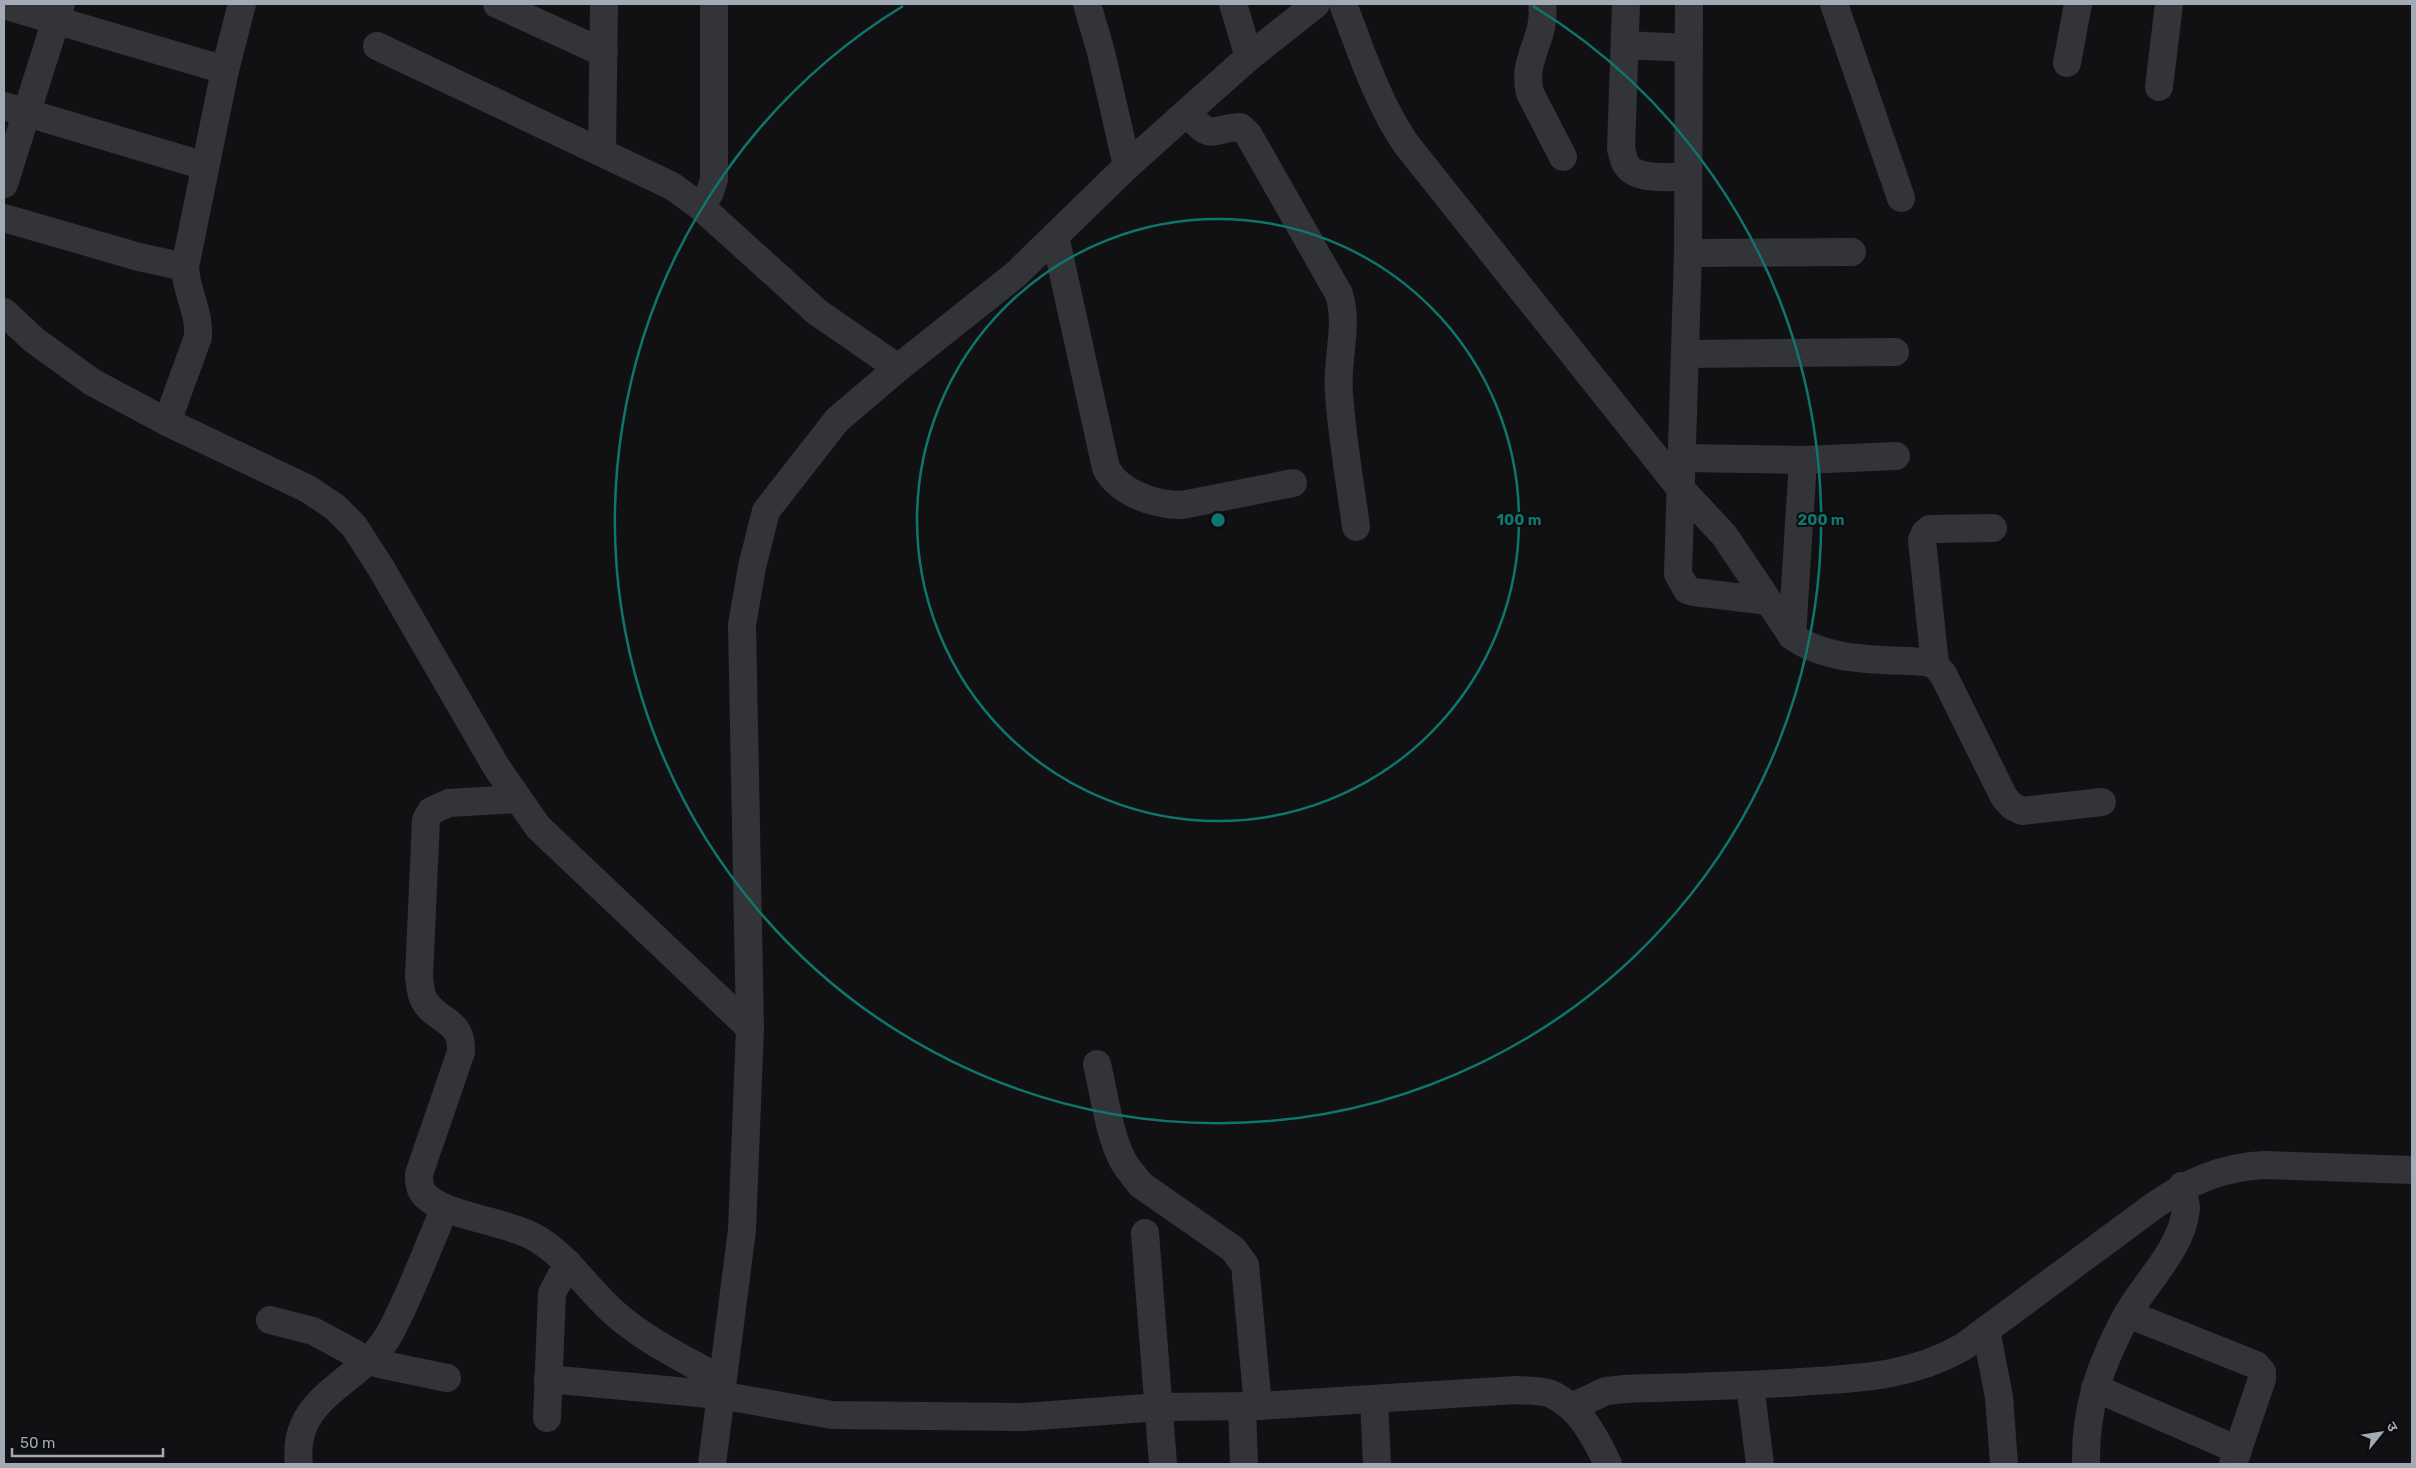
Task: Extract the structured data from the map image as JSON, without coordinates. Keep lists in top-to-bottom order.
{
  "scale_bar": "50 m",
  "north": "top right",
  "rings": ["100 m", "200 m"]
}
